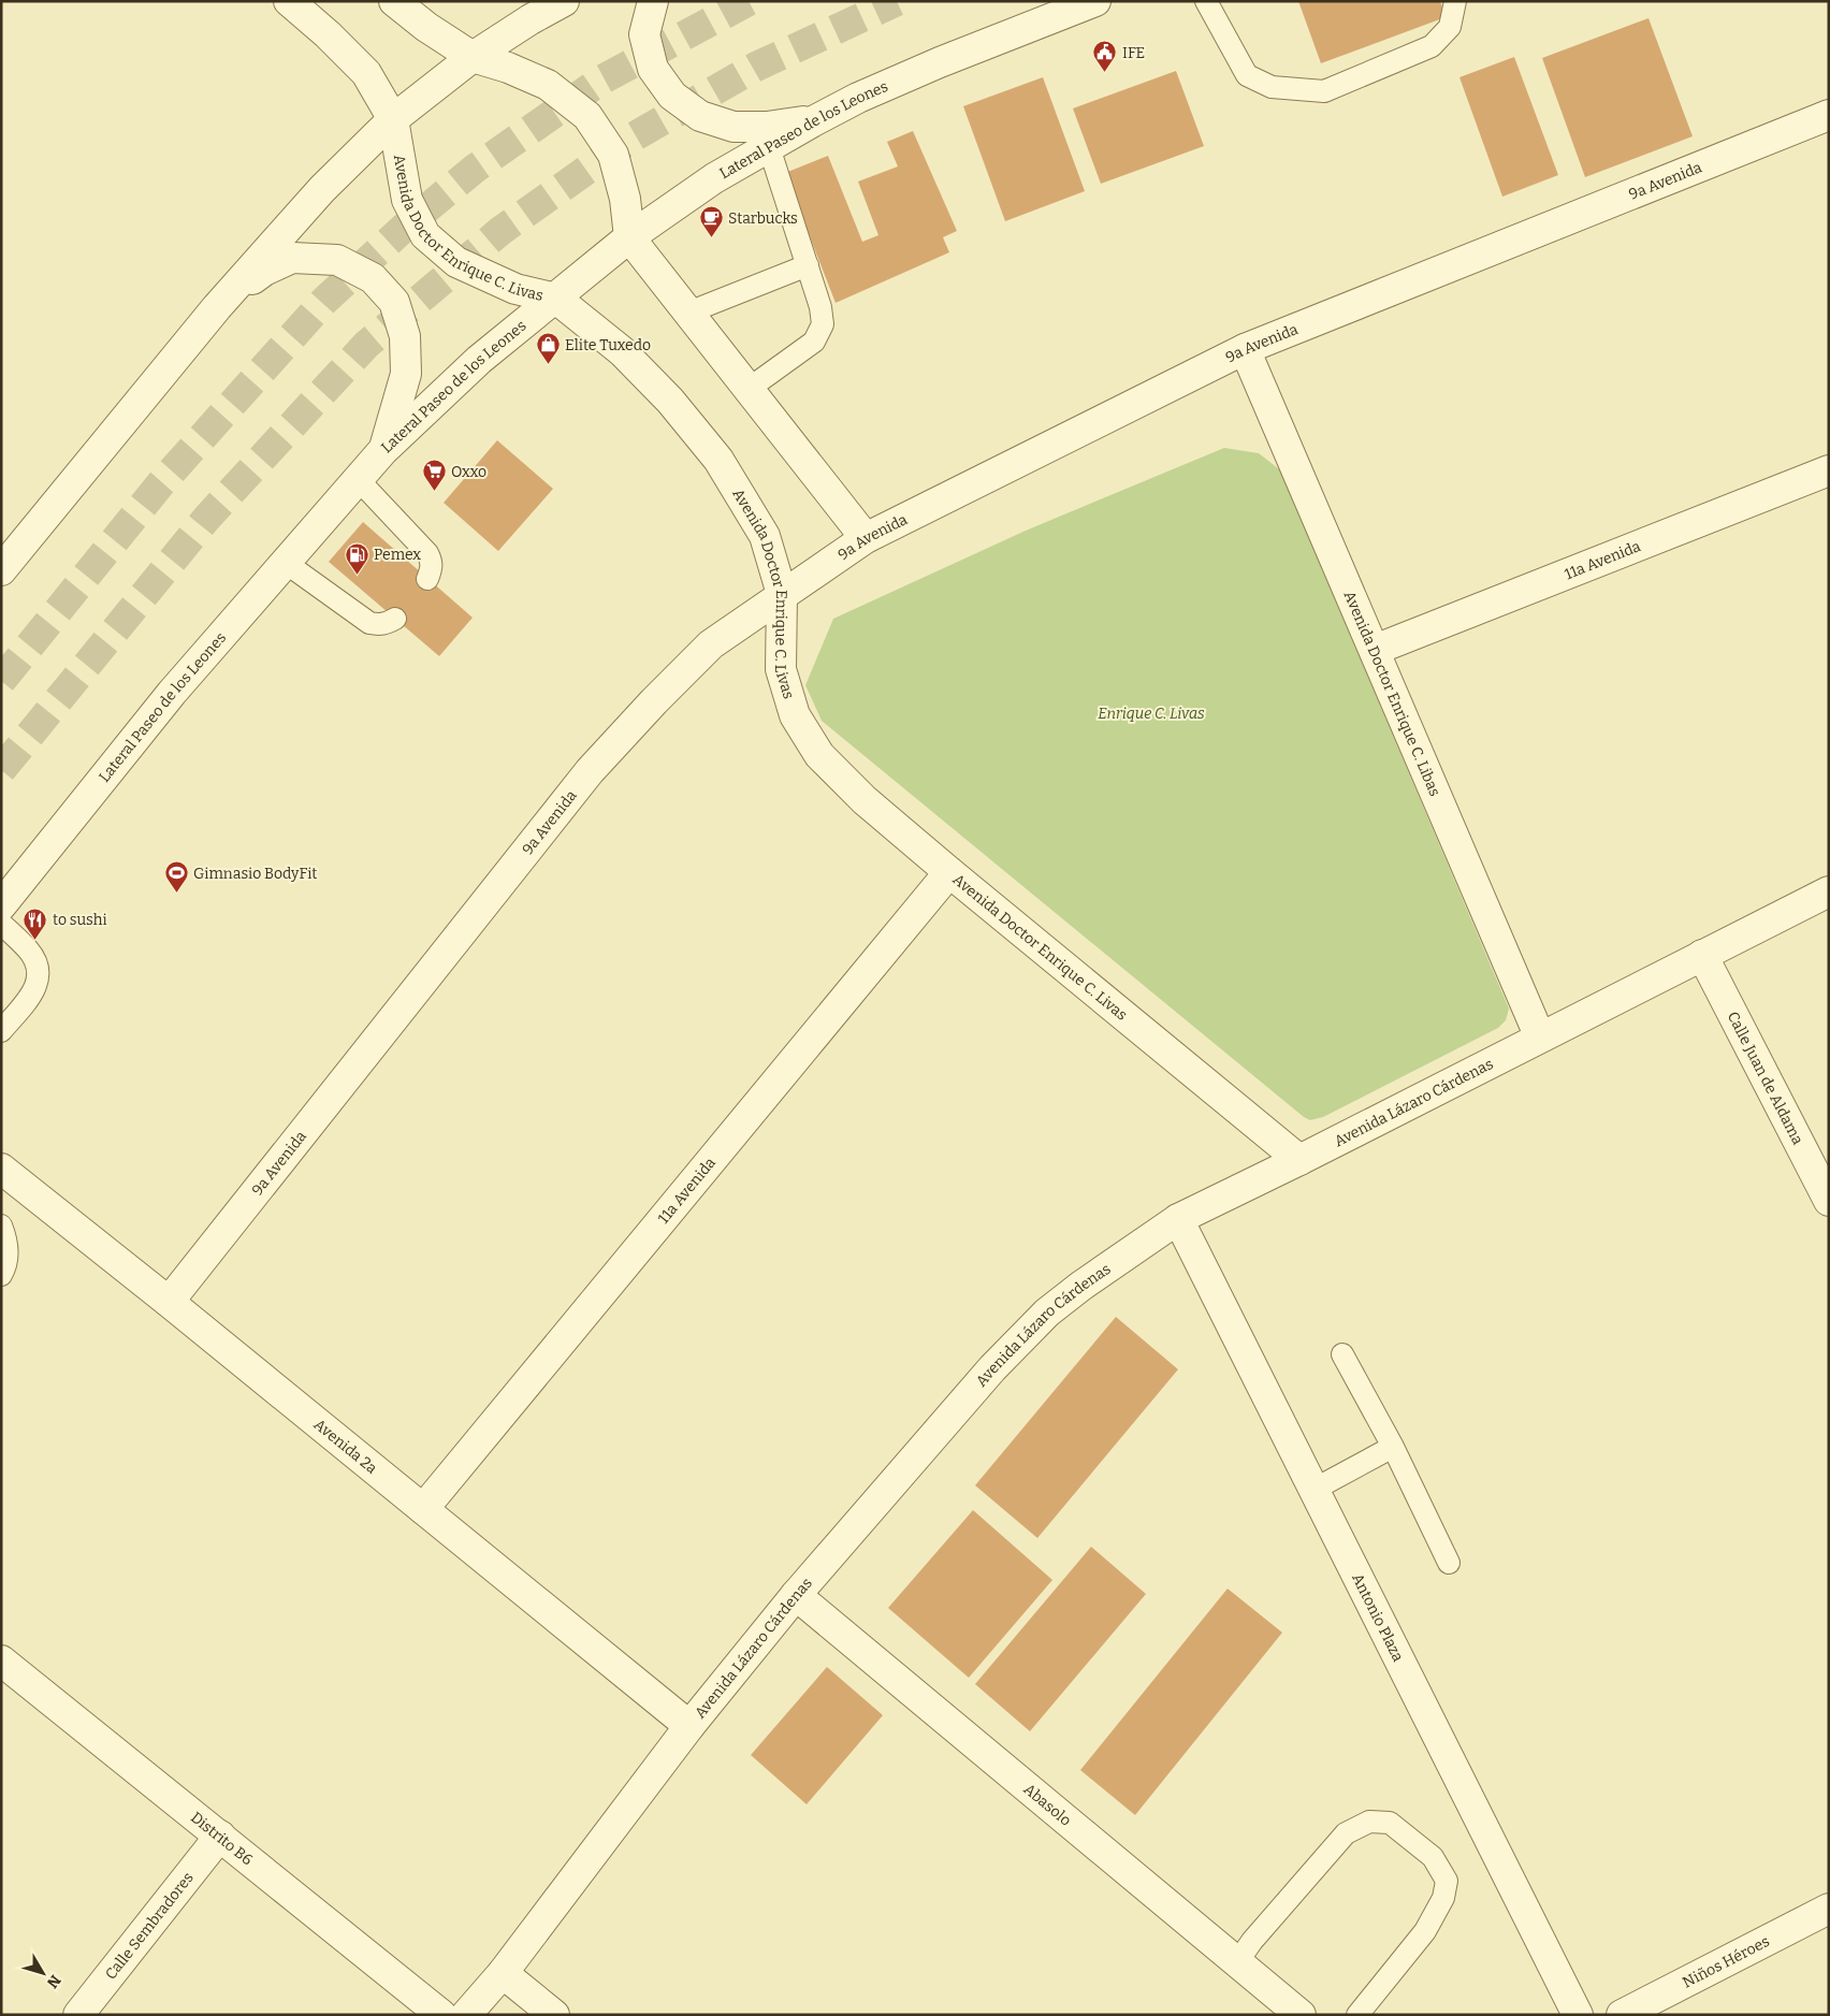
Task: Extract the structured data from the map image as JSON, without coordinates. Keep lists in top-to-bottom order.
{
  "streets": {
    "street": [
      "Lateral Paseo de los Leones",
      "9a Avenida",
      "Avenida Doctor Enrique C. Livas",
      "11a Avenida",
      "Avenida Doctor Enrique C. Libas",
      "Calle Juan de Aldama",
      "Avenida Lázaro Cárdenas",
      "Avenida 2a",
      "Antonio Plaza",
      "Abasolo",
      "Distrito B6",
      "Calle Sembradores",
      "Niños Héroes"
    ]
  },
  "crossings": [
    ["Lateral Paseo de los Leones", "Avenida Doctor Enrique C. Livas"],
    ["9a Avenida", "Avenida Doctor Enrique C. Livas"],
    ["9a Avenida", "Avenida Doctor Enrique C. Libas"],
    ["9a Avenida", "Avenida 2a"],
    ["Avenida Doctor Enrique C. Livas", "11a Avenida"],
    ["Avenida Doctor Enrique C. Livas", "Avenida Lázaro Cárdenas"],
    ["11a Avenida", "Avenida Doctor Enrique C. Libas"],
    ["11a Avenida", "Avenida 2a"],
    ["Avenida Doctor Enrique C. Libas", "Avenida Lázaro Cárdenas"],
    ["Calle Juan de Aldama", "Avenida Lázaro Cárdenas"],
    ["Avenida Lázaro Cárdenas", "Avenida 2a"],
    ["Avenida Lázaro Cárdenas", "Antonio Plaza"],
    ["Avenida Lázaro Cárdenas", "Abasolo"],
    ["Distrito B6", "Calle Sembradores"]
  ],
  "parks": ["Enrique C. Livas"],
  "places": {
    "public building": ["IFE"],
    "cafe": ["Starbucks"],
    "shop": ["Elite Tuxedo"],
    "supermarket": ["Oxxo"],
    "fuel station": ["Pemex"],
    "sports": ["Gimnasio BodyFit"],
    "restaurant": ["to sushi"]
  },
  "north": "bottom right"
}
